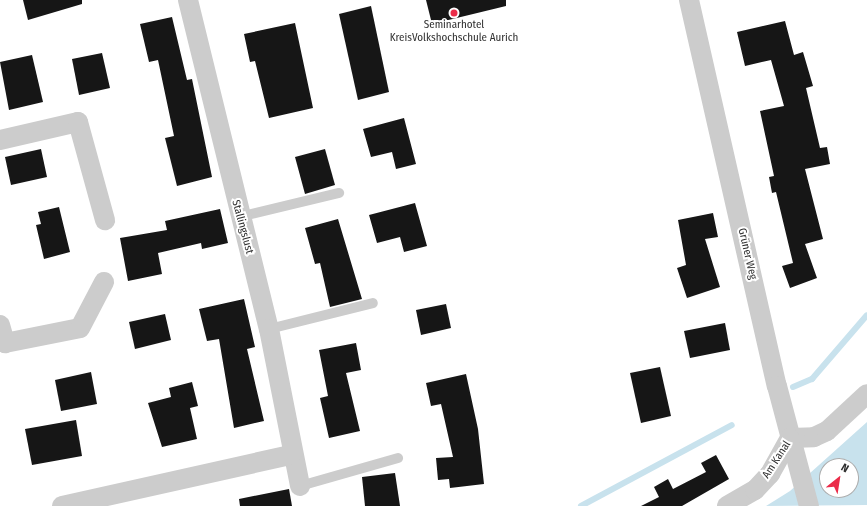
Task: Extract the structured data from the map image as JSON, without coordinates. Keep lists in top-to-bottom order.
{
  "streets": {
    "street": ["Stallingslust", "Grüner Weg", "Am Kanal"]
  },
  "crossings": [
    ["Grüner Weg", "Am Kanal"]
  ],
  "places": ["Seminarhotel KreisVolkshochschule Aurich"],
  "north": "top right"
}
